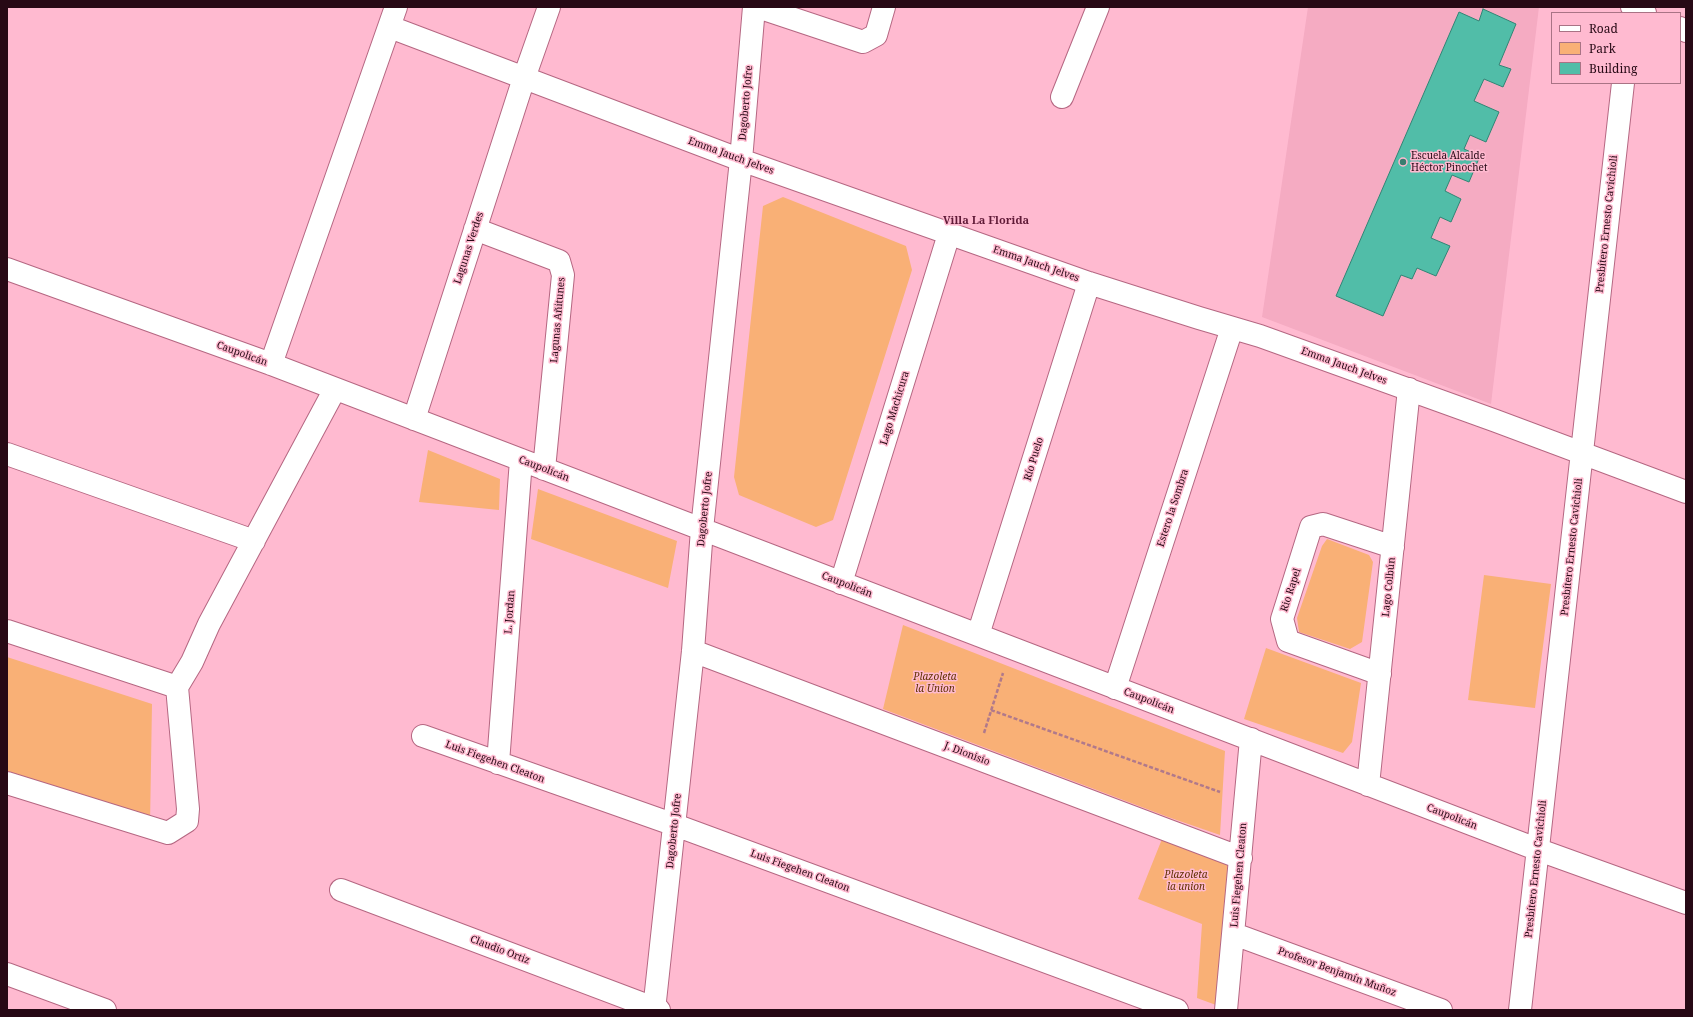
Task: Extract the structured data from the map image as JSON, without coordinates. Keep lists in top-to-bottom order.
{
  "streets": {
    "street": [
      "Dagoberto Jofre",
      "Emma Jauch Jelves",
      "Presbítero Ernesto Cavichioli",
      "Lagunas Verdes",
      "Lagunas Añitunes",
      "Caupolicán",
      "Lago Machicura",
      "Río Puelo",
      "Estero la Sombra",
      "Lago Colbún",
      "Rio Rapel",
      "L. Jordan",
      "J. Dionisio",
      "Luis Fiegehen Cleaton",
      "Claudio Ortiz",
      "Profesor Benjamín Muñoz"
    ]
  },
  "crossings": [
    ["Dagoberto Jofre", "Emma Jauch Jelves"],
    ["Dagoberto Jofre", "Caupolicán"],
    ["Dagoberto Jofre", "J. Dionisio"],
    ["Dagoberto Jofre", "Luis Fiegehen Cleaton"],
    ["Dagoberto Jofre", "Claudio Ortiz"],
    ["Emma Jauch Jelves", "Presbítero Ernesto Cavichioli"],
    ["Emma Jauch Jelves", "Lagunas Verdes"],
    ["Emma Jauch Jelves", "Lago Machicura"],
    ["Emma Jauch Jelves", "Río Puelo"],
    ["Emma Jauch Jelves", "Estero la Sombra"],
    ["Emma Jauch Jelves", "Lago Colbún"],
    ["Presbítero Ernesto Cavichioli", "Caupolicán"],
    ["Lagunas Verdes", "Lagunas Añitunes"],
    ["Lagunas Verdes", "Caupolicán"],
    ["Lagunas Añitunes", "Caupolicán"],
    ["Caupolicán", "Lago Machicura"],
    ["Caupolicán", "Río Puelo"],
    ["Caupolicán", "Estero la Sombra"],
    ["Caupolicán", "Lago Colbún"],
    ["Caupolicán", "L. Jordan"],
    ["Caupolicán", "Luis Fiegehen Cleaton"],
    ["Lago Colbún", "Rio Rapel"],
    ["L. Jordan", "Luis Fiegehen Cleaton"],
    ["J. Dionisio", "Luis Fiegehen Cleaton"],
    ["Luis Fiegehen Cleaton", "Profesor Benjamín Muñoz"]
  ],
  "districts": ["Villa La Florida"],
  "parks": ["Plazoleta la Union", "Plazoleta la union"],
  "places": ["Escuela Alcalde Héctor Pinochet"],
  "legend": ["Road", "Park", "Building"]
}
